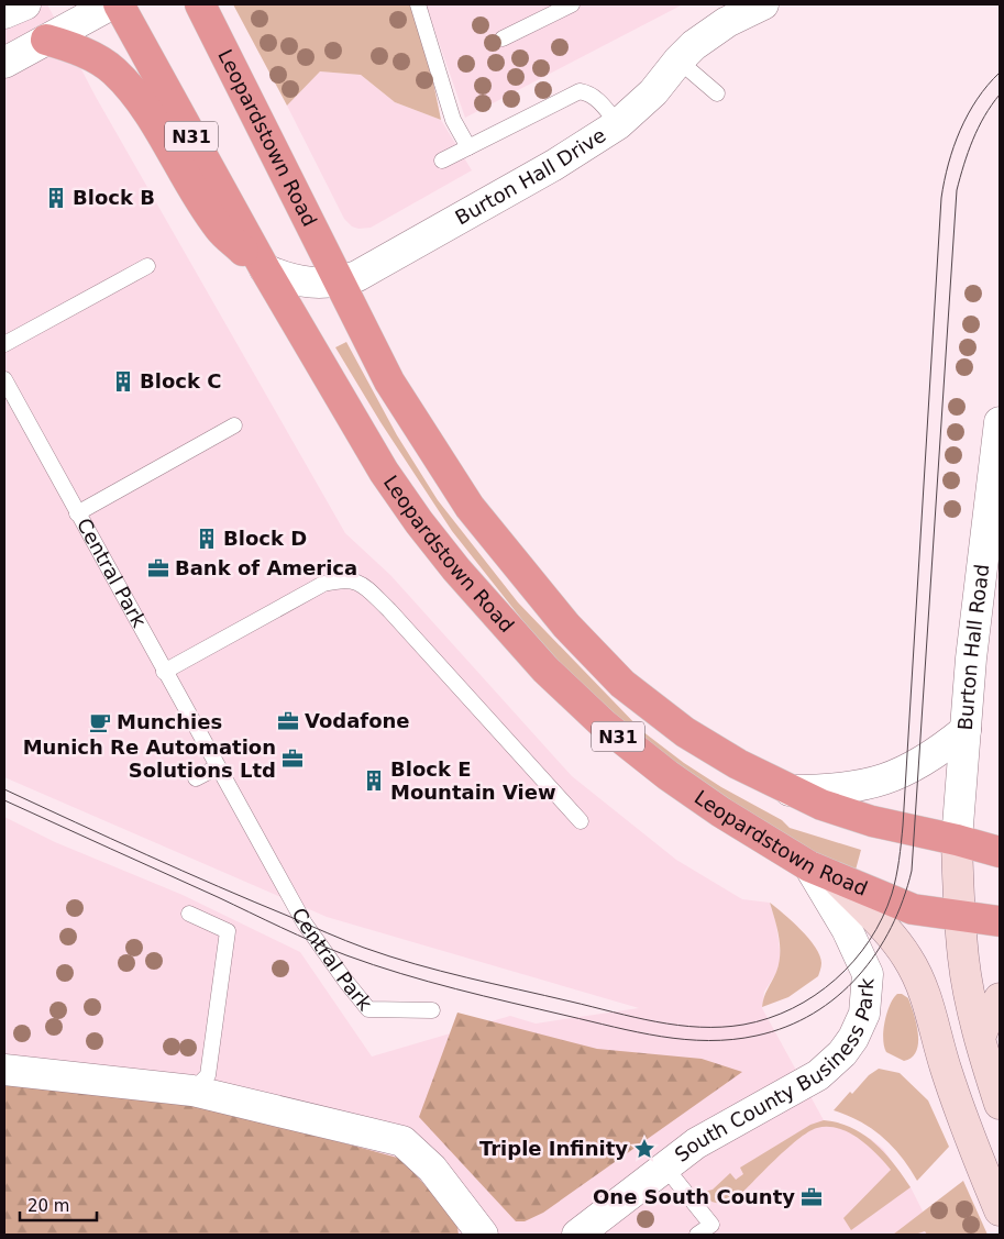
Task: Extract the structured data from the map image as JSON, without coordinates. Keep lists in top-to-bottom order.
{
  "streets": {
    "highway": ["N31", "Leopardstown Road"],
    "street": ["Burton Hall Drive", "Burton Hall Road", "South County Business Park"],
    "lane": ["Central Park"]
  },
  "crossings": [
    ["N31", "Leopardstown Road"],
    ["N31", "Burton Hall Road"],
    ["Leopardstown Road", "Burton Hall Drive"],
    ["Leopardstown Road", "Burton Hall Road"],
    ["Leopardstown Road", "South County Business Park"]
  ],
  "places": {
    "building": [
      "Block B",
      "Block C",
      "Block D",
      "Block E Mountain View"
    ],
    "office": [
      "Bank of America",
      "Vodafone",
      "Munich Re Automation Solutions Ltd",
      "One South County"
    ],
    "cafe": ["Munchies"],
    "place": ["Triple Infinity"]
  },
  "scale_bar": "20 m"
}
